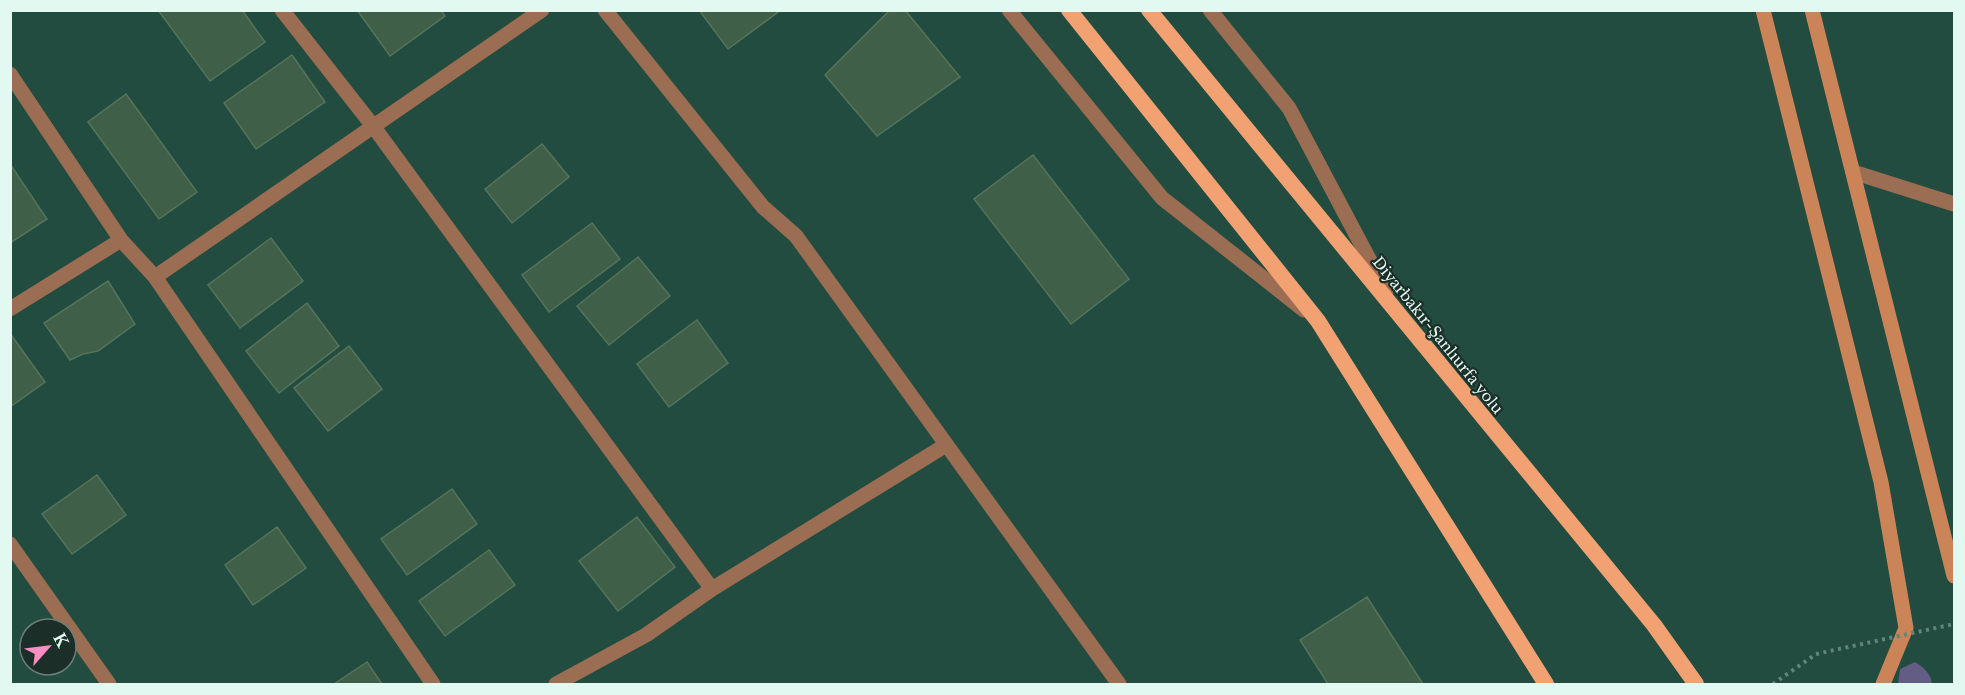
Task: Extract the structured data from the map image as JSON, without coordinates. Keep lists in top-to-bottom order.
{
  "streets": {
    "highway": ["Diyarbakır-Şanlıurfa yolu"]
  },
  "north": "top right"
}
